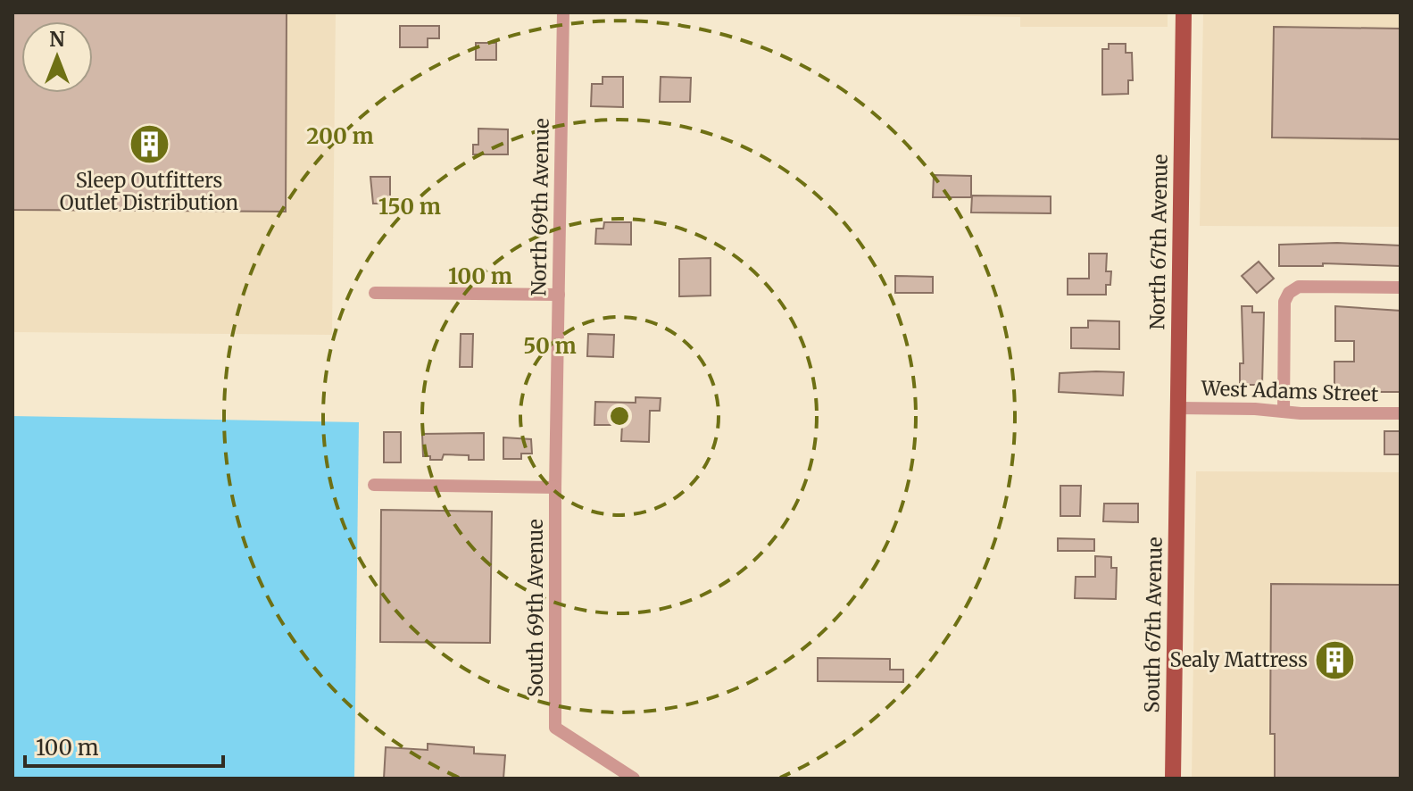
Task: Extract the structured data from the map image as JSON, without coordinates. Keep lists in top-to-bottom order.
{
  "streets": {
    "main road": ["North 67th Avenue", "South 67th Avenue"],
    "street": ["North 69th Avenue", "West Adams Street", "South 69th Avenue"]
  },
  "crossings": [
    ["North 69th Avenue", "South 69th Avenue"],
    ["North 67th Avenue", "West Adams Street"],
    ["North 67th Avenue", "South 67th Avenue"]
  ],
  "places": {
    "building": ["Sleep Outfitters Outlet Distribution", "Sealy Mattress"]
  },
  "scale_bar": "100 m",
  "north": "top",
  "rings": [
    "200 m",
    "150 m",
    "100 m",
    "50 m"
  ]
}
